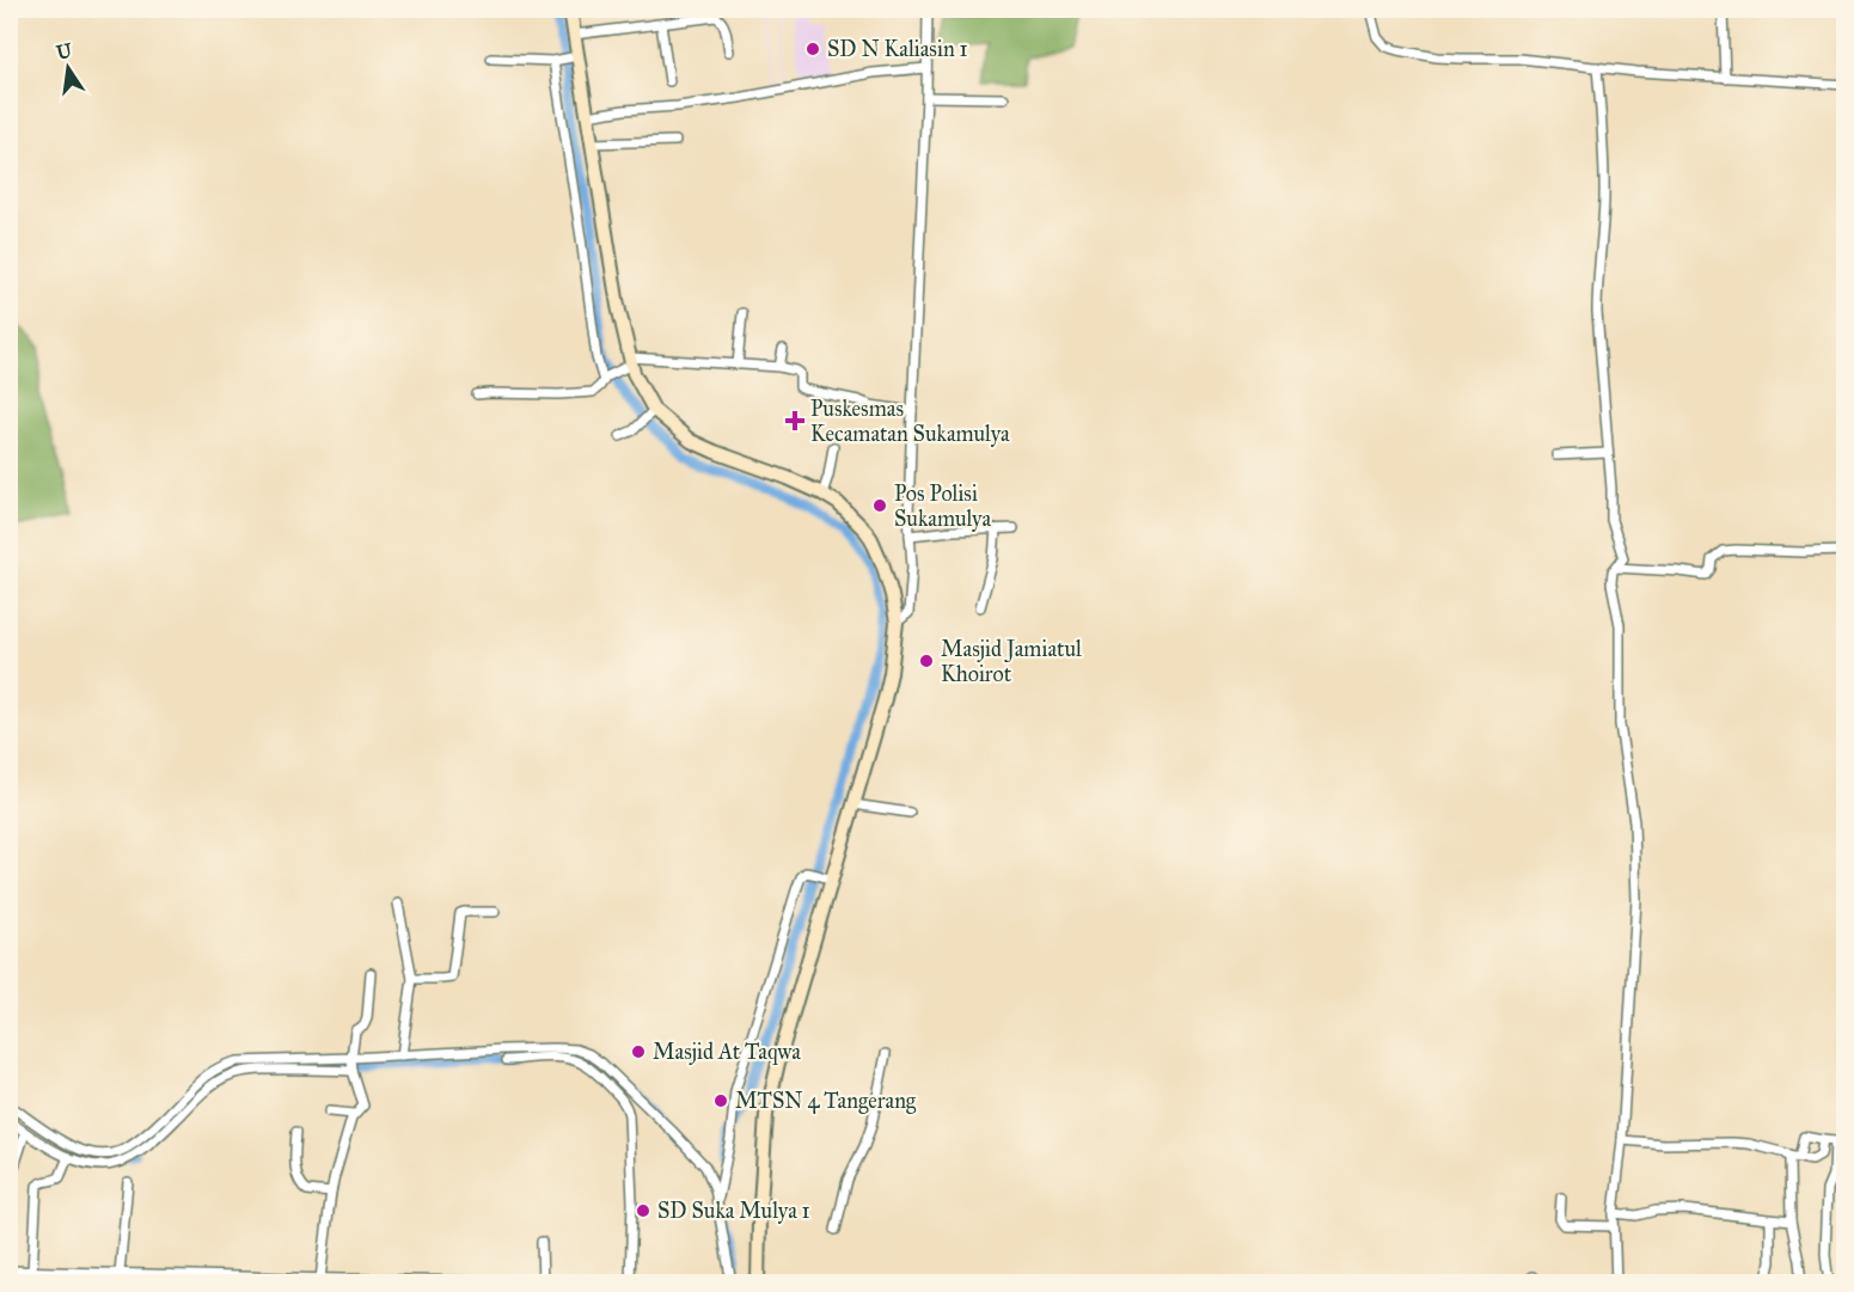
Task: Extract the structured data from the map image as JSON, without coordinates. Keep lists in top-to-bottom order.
{
  "places": {
    "other": [
      "SD N Kaliasin 1",
      "Pos Polisi Sukamulya",
      "Masjid Jamiatul Khoirot",
      "Masjid At Taqwa",
      "MTSN 4 Tangerang",
      "SD Suka Mulya 1"
    ],
    "health": ["Puskesmas Kecamatan Sukamulya"]
  },
  "north": "top"
}
